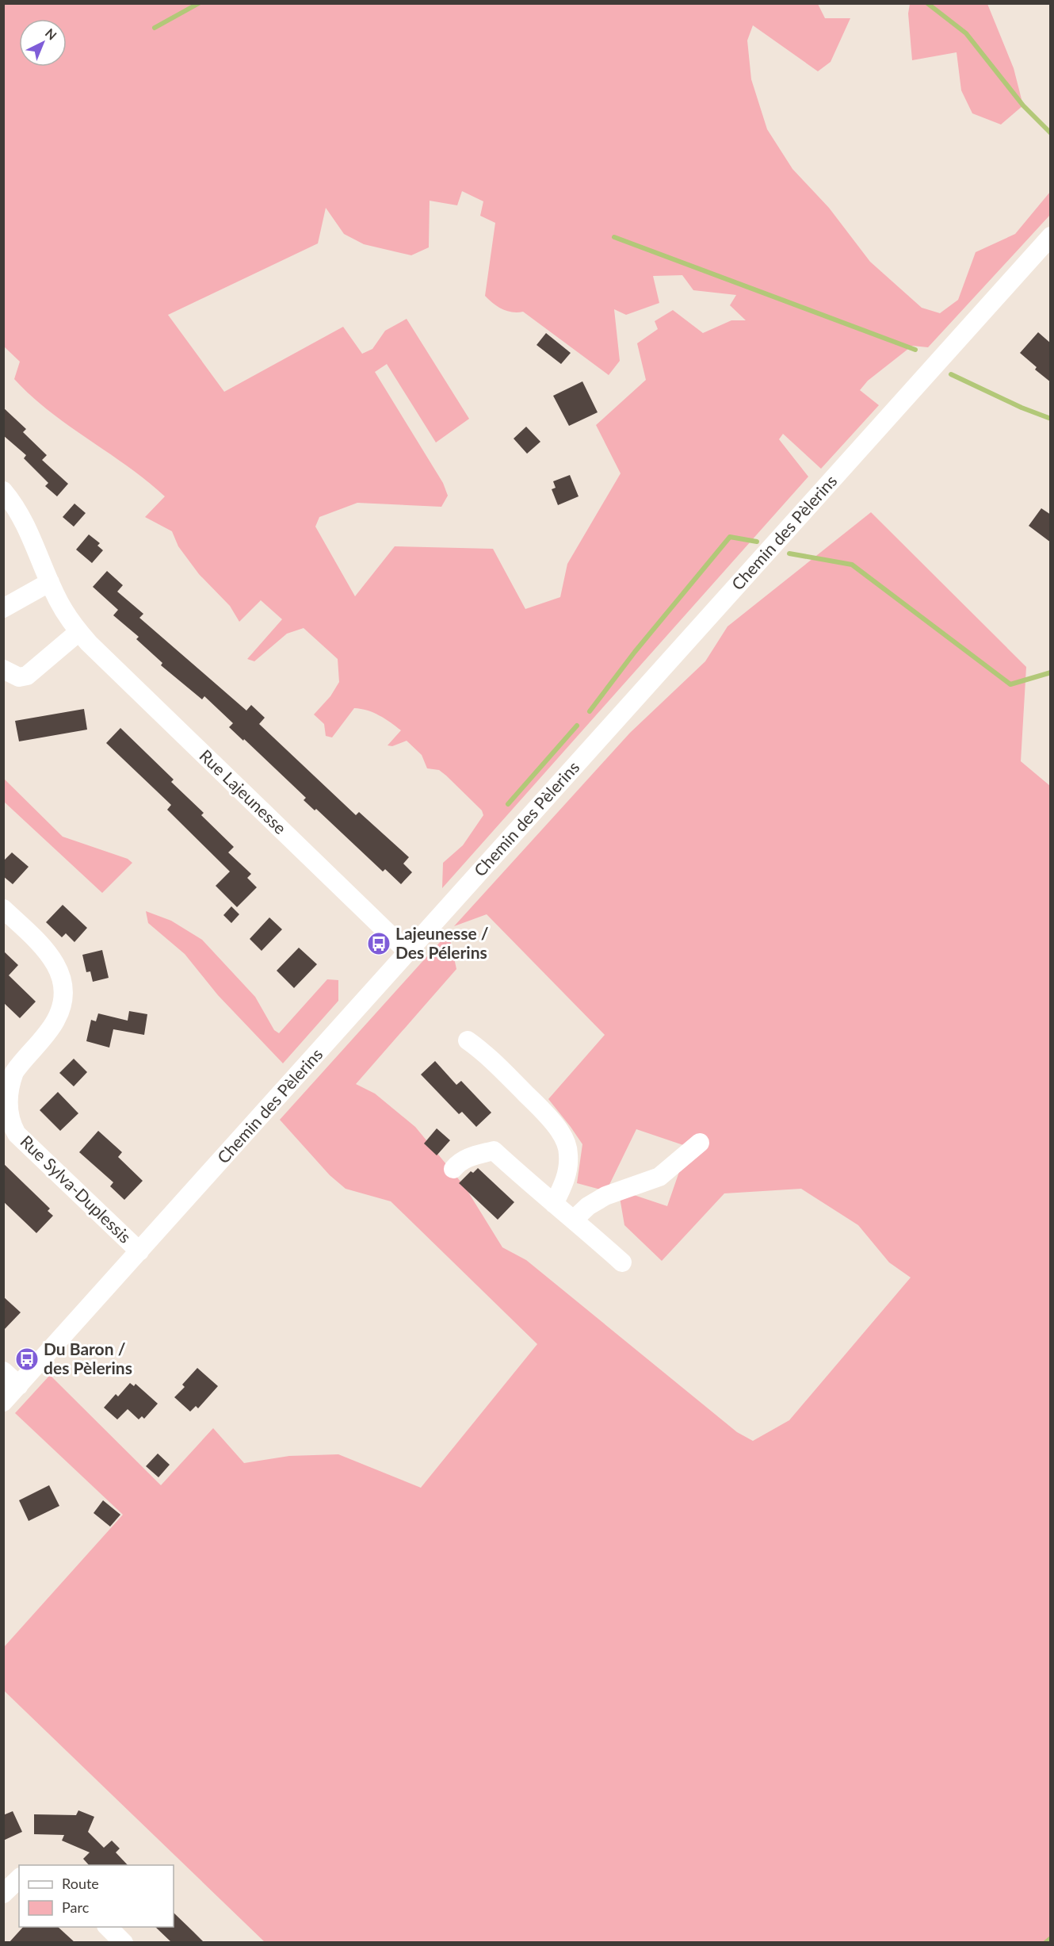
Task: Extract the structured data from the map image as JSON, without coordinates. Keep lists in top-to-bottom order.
{
  "streets": {
    "street": ["Chemin des Pèlerins", "Rue Lajeunesse", "Rue Sylva-Duplessis"]
  },
  "crossings": [
    ["Chemin des Pèlerins", "Rue Lajeunesse"],
    ["Chemin des Pèlerins", "Rue Sylva-Duplessis"]
  ],
  "places": {
    "bus stop": ["Lajeunesse / Des Pélerins", "Du Baron / des Pèlerins"]
  },
  "legend": ["Route", "Parc"],
  "north": "top right"
}
